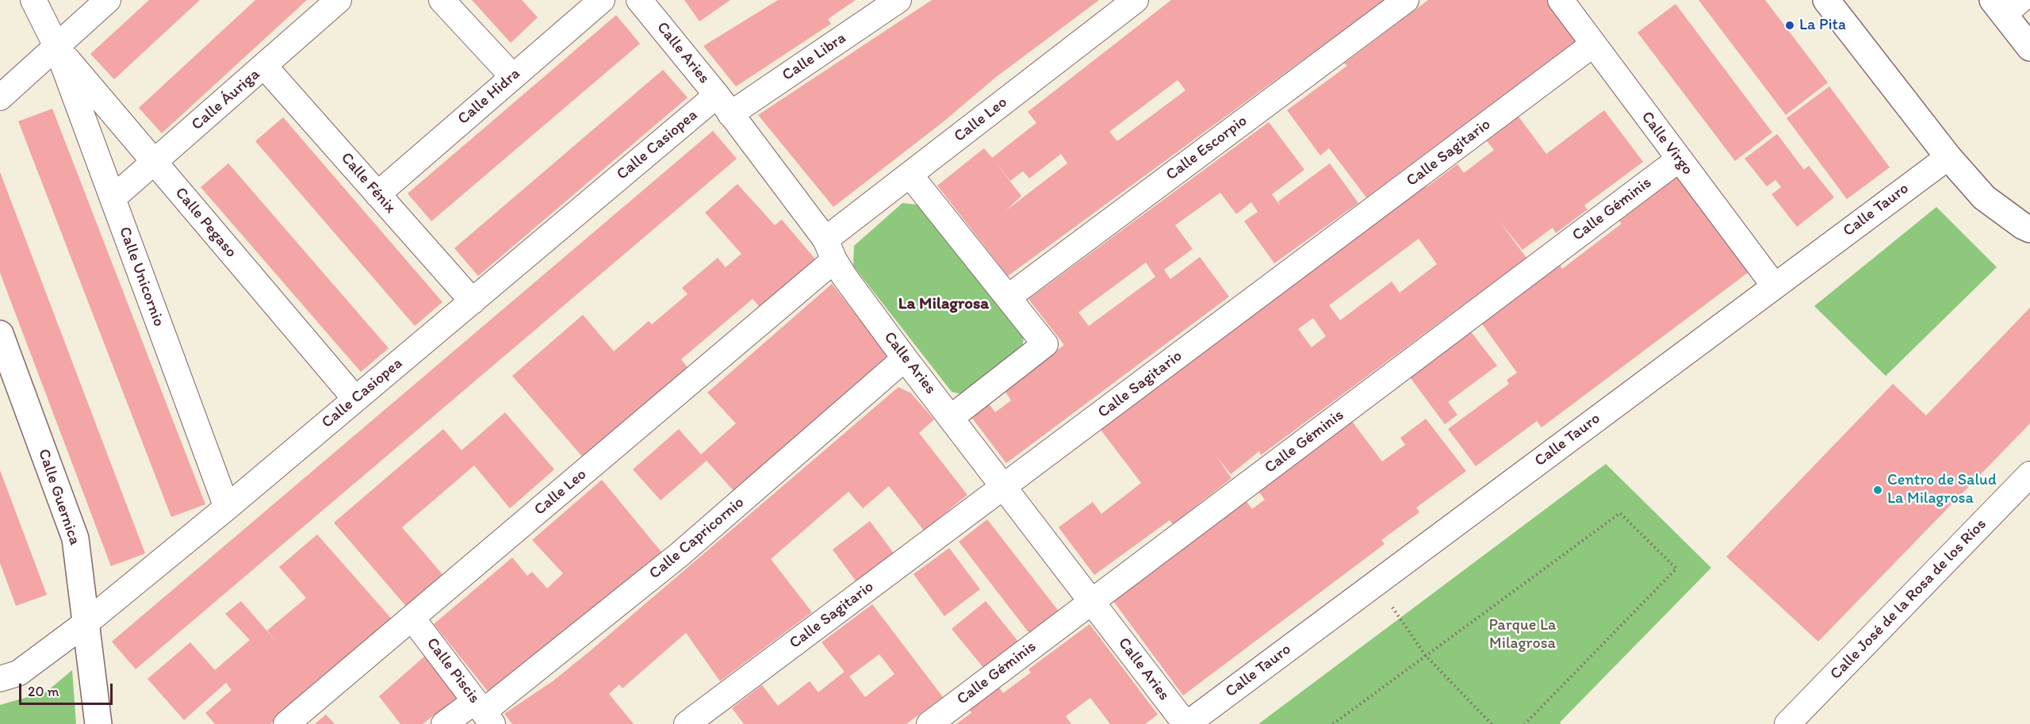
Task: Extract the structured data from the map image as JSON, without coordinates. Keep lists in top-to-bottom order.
{
  "streets": {
    "street": [
      "Calle Aries",
      "Calle Libra",
      "Calle Hidra",
      "Calle Áuriga",
      "Calle Leo",
      "Calle Virgo",
      "Calle Casiopea",
      "Calle Escorpio",
      "Calle Sagitario",
      "Calle Fénix",
      "Calle Géminis",
      "Calle Tauro",
      "Calle Pegaso",
      "Calle Unicornio",
      "Calle Guernica",
      "Calle Capricornio",
      "Calle José de la Rosa de los Ríos",
      "Calle Piscis"
    ]
  },
  "crossings": [
    ["Calle Aries", "Calle Libra"],
    ["Calle Aries", "Calle Leo"],
    ["Calle Aries", "Calle Casiopea"],
    ["Calle Aries", "Calle Sagitario"],
    ["Calle Aries", "Calle Géminis"],
    ["Calle Aries", "Calle Tauro"],
    ["Calle Aries", "Calle Capricornio"],
    ["Calle Libra", "Calle Casiopea"],
    ["Calle Hidra", "Calle Fénix"],
    ["Calle Áuriga", "Calle Fénix"],
    ["Calle Áuriga", "Calle Pegaso"],
    ["Calle Áuriga", "Calle Unicornio"],
    ["Calle Leo", "Calle Piscis"],
    ["Calle Virgo", "Calle Sagitario"],
    ["Calle Virgo", "Calle Géminis"],
    ["Calle Virgo", "Calle Tauro"],
    ["Calle Casiopea", "Calle Fénix"],
    ["Calle Casiopea", "Calle Pegaso"],
    ["Calle Casiopea", "Calle Unicornio"],
    ["Calle Casiopea", "Calle Guernica"],
    ["Calle Pegaso", "Calle Unicornio"],
    ["Calle Capricornio", "Calle Piscis"]
  ],
  "districts": ["La Milagrosa"],
  "parks": ["Parque La Milagrosa"],
  "places": ["La Pita", "Centro de Salud La Milagrosa"],
  "scale_bar": "20 m"
}
